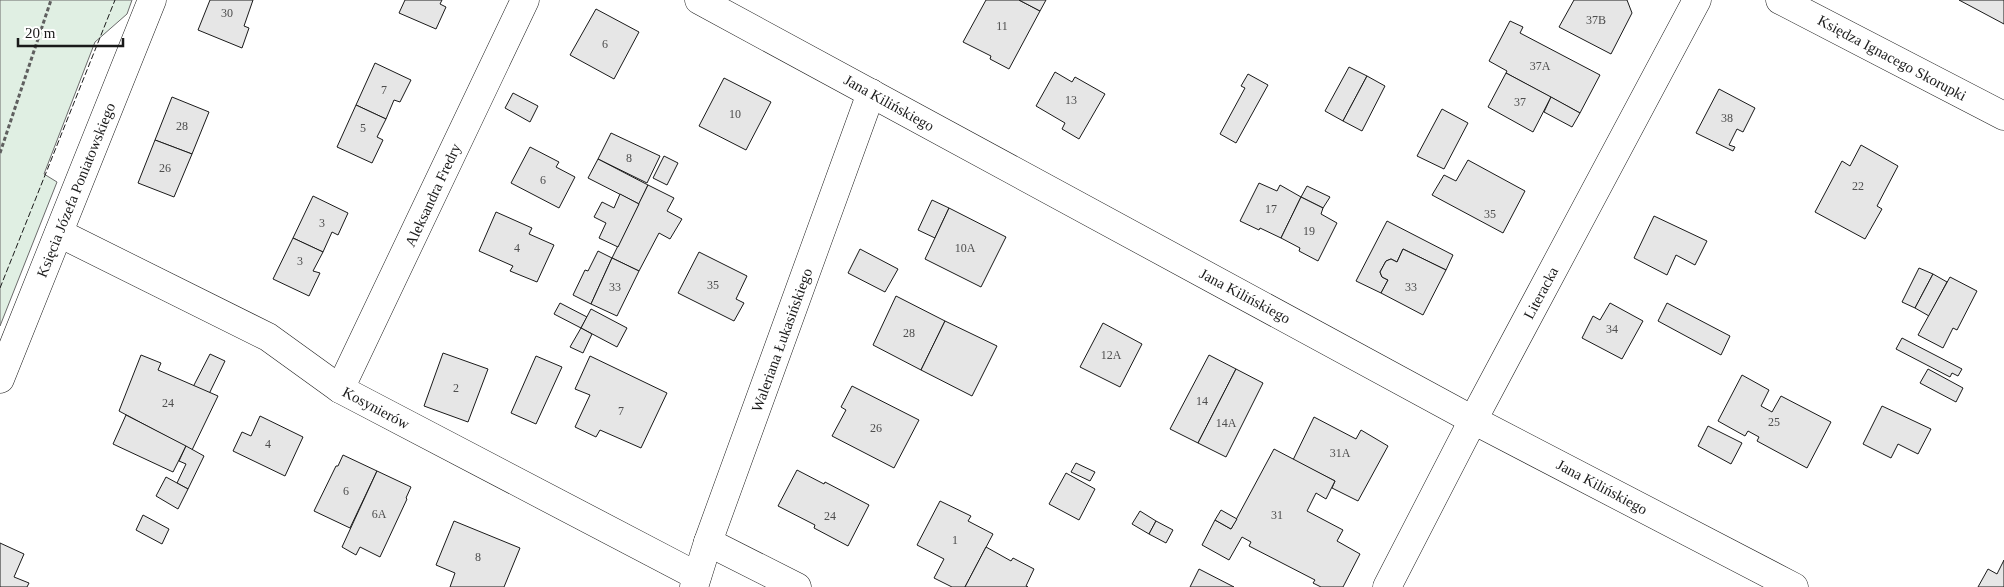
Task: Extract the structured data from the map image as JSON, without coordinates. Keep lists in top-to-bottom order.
{
  "streets": {
    "street": [
      "Księdza Ignacego Skorupki",
      "Jana Kilińskiego",
      "Księcia Józefa Poniatowskiego",
      "Aleksandra Fredry",
      "Literacka",
      "Waleriana Łukasińskiego",
      "Kosynierów"
    ]
  },
  "crossings": [
    ["Jana Kilińskiego", "Literacka"],
    ["Jana Kilińskiego", "Waleriana Łukasińskiego"],
    ["Księcia Józefa Poniatowskiego", "Kosynierów"],
    ["Aleksandra Fredry", "Kosynierów"],
    ["Waleriana Łukasińskiego", "Kosynierów"]
  ],
  "house_numbers": [
    "30",
    "37B",
    "11",
    "6",
    "37A",
    "7",
    "13",
    "37",
    "10",
    "38",
    "28",
    "5",
    "8",
    "26",
    "6",
    "22",
    "17",
    "35",
    "3",
    "19",
    "4",
    "10A",
    "3",
    "35",
    "33",
    "33",
    "34",
    "28",
    "12A",
    "2",
    "14",
    "24",
    "7",
    "25",
    "14A",
    "26",
    "4",
    "31A",
    "6",
    "6A",
    "31",
    "24",
    "1",
    "8"
  ],
  "scale_bar": "20 m"
}
